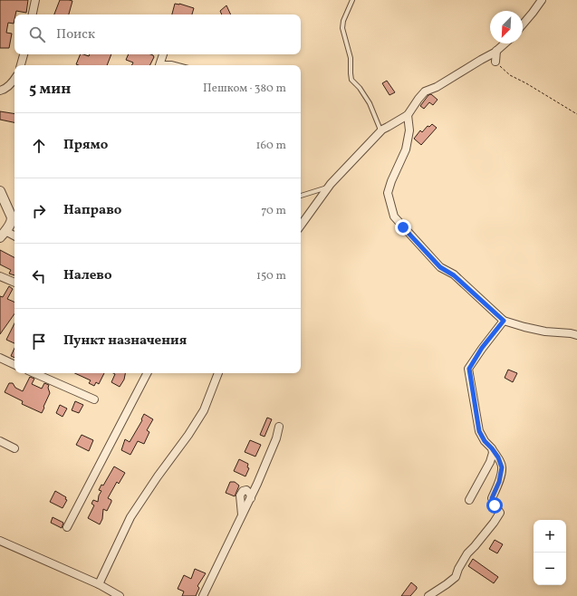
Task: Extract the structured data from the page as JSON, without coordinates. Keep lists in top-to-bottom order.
{
  "north": "bottom left",
  "page": {
    "search": "Поиск",
    "heading": ["5 мин", "Пешком · 380 m"],
    "list": [
      ["Прямо", "160 m"],
      ["Направо", "70 m"],
      ["Налево", "150 m"],
      "Пункт назначения"
    ],
    "map_buttons": ["+", "−"]
  }
}
